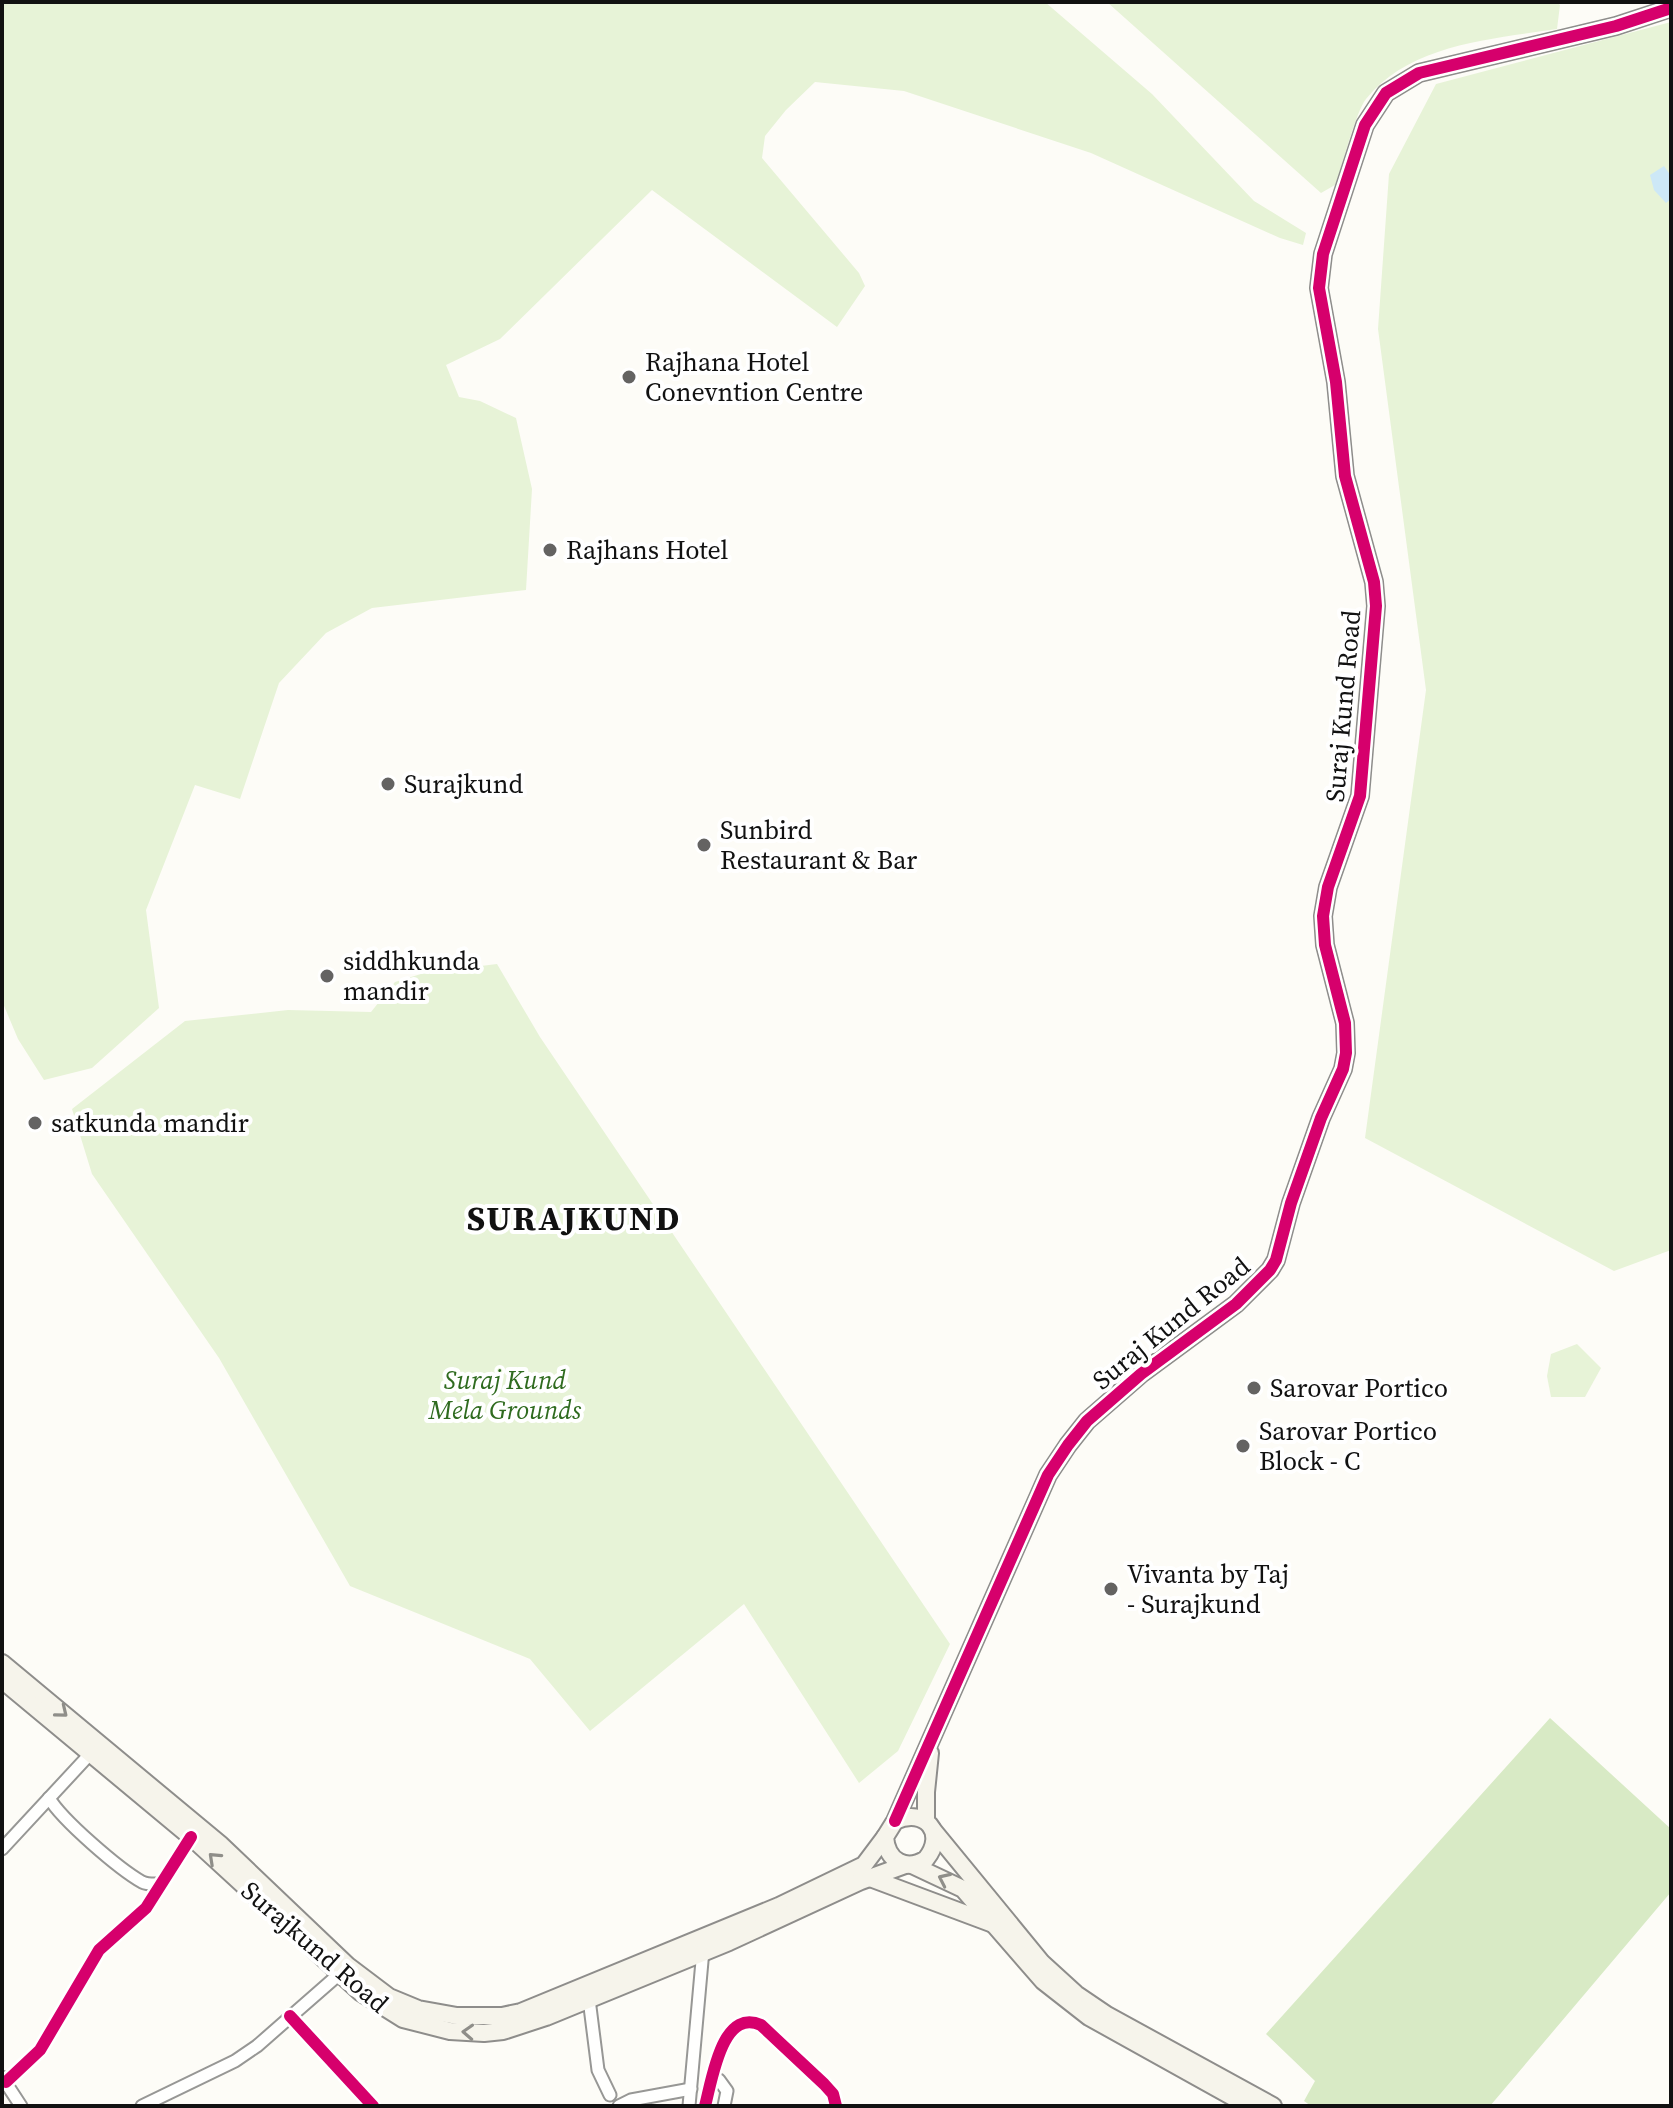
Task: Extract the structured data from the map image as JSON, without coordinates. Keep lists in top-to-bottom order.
{
  "streets": {
    "main road": ["Suraj Kund Road", "Surajkund Road"]
  },
  "crossings": [
    ["Suraj Kund Road", "Surajkund Road"]
  ],
  "districts": ["SURAJKUND"],
  "parks": ["Suraj Kund Mela Grounds"],
  "places": [
    "Rajhana Hotel Conevntion Centre",
    "Rajhans Hotel",
    "Surajkund",
    "Sunbird Restaurant & Bar",
    "siddhkunda mandir",
    "satkunda mandir",
    "Sarovar Portico",
    "Sarovar Portico Block - C",
    "Vivanta by Taj - Surajkund"
  ]
}
